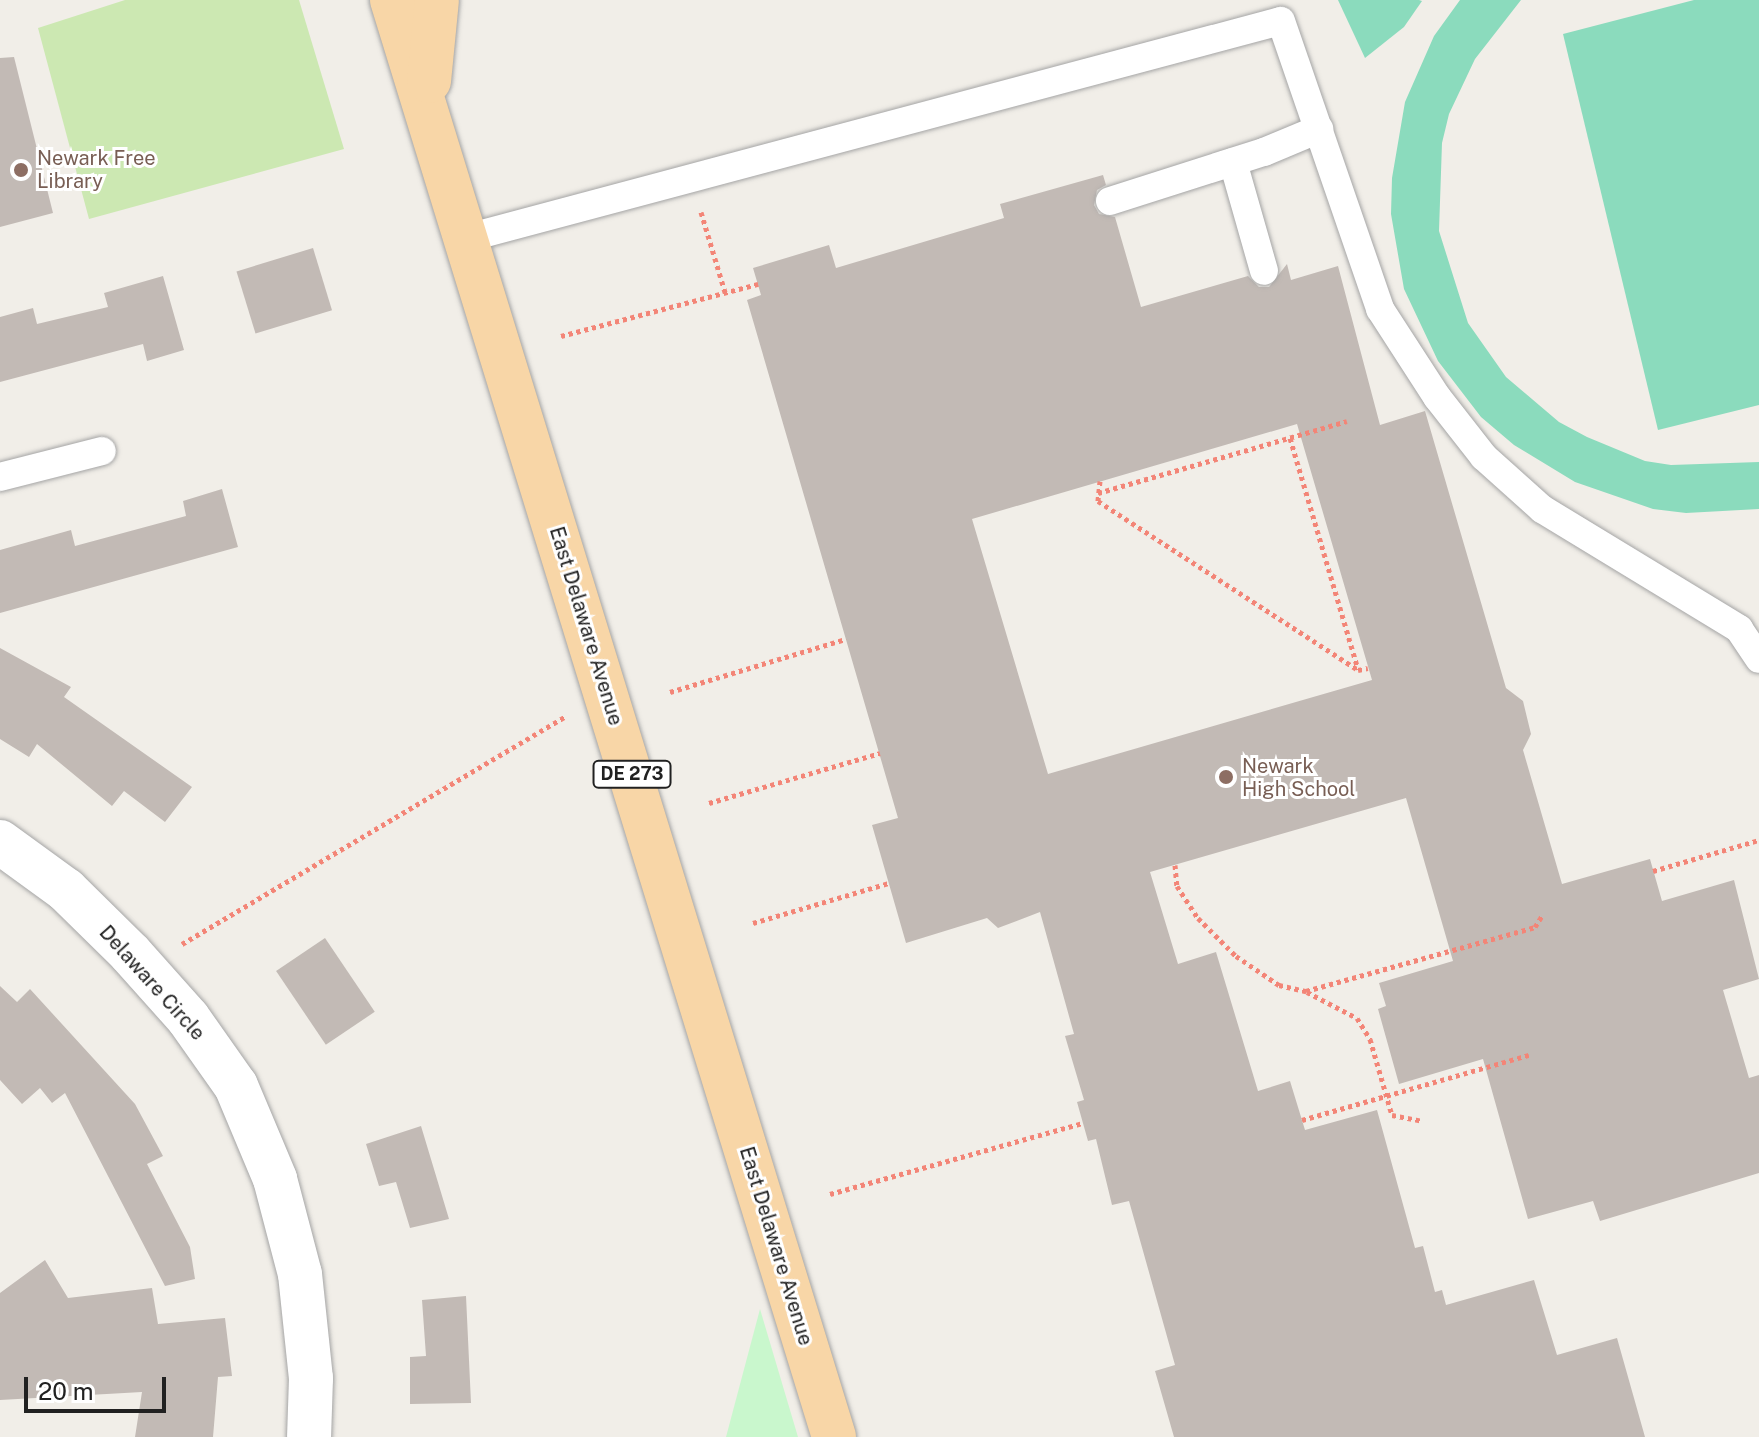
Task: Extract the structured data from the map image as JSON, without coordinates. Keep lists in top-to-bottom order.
{
  "streets": {
    "main road": ["East Delaware Avenue", "DE 273"],
    "street": ["Delaware Circle"]
  },
  "places": ["Newark Free Library", "Newark High School"],
  "scale_bar": "20 m"
}
